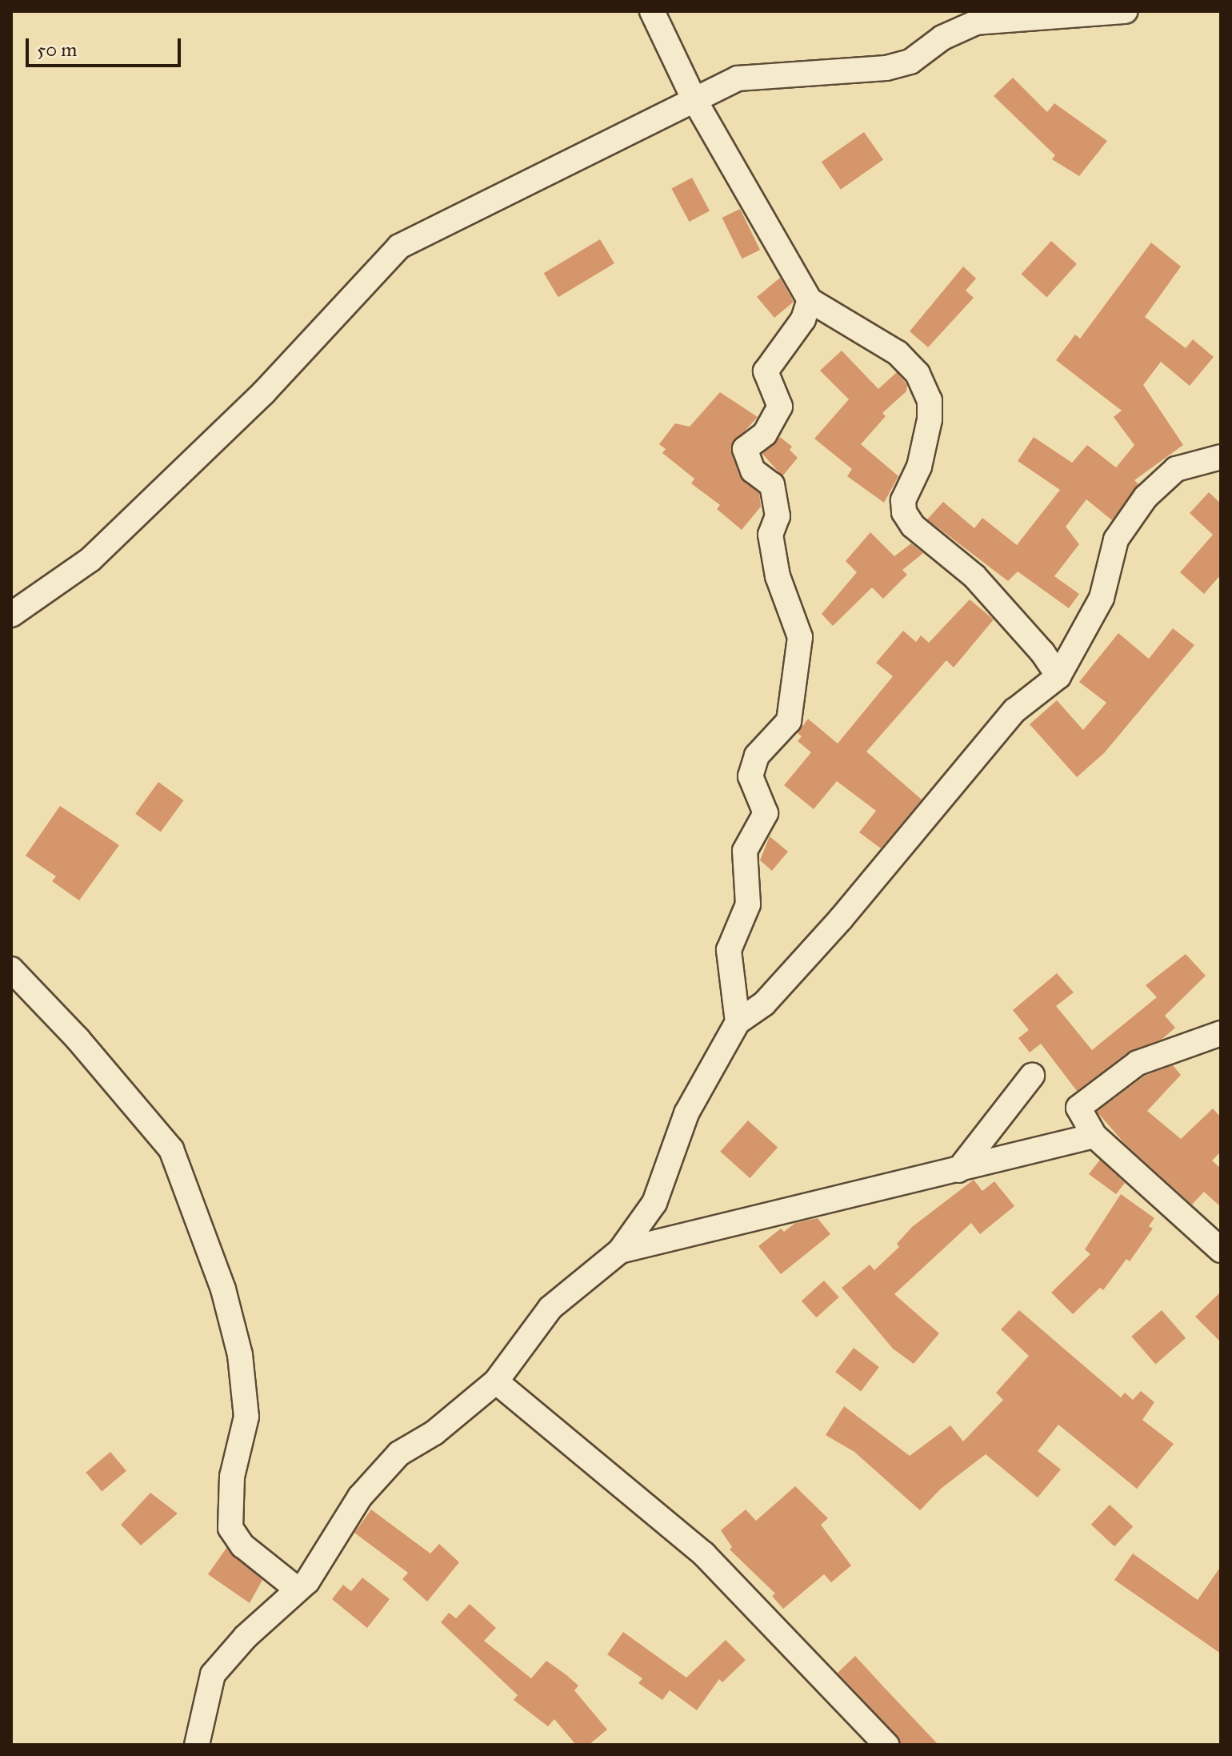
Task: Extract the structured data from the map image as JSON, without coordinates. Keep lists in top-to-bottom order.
{
  "scale_bar": "50 m"
}
